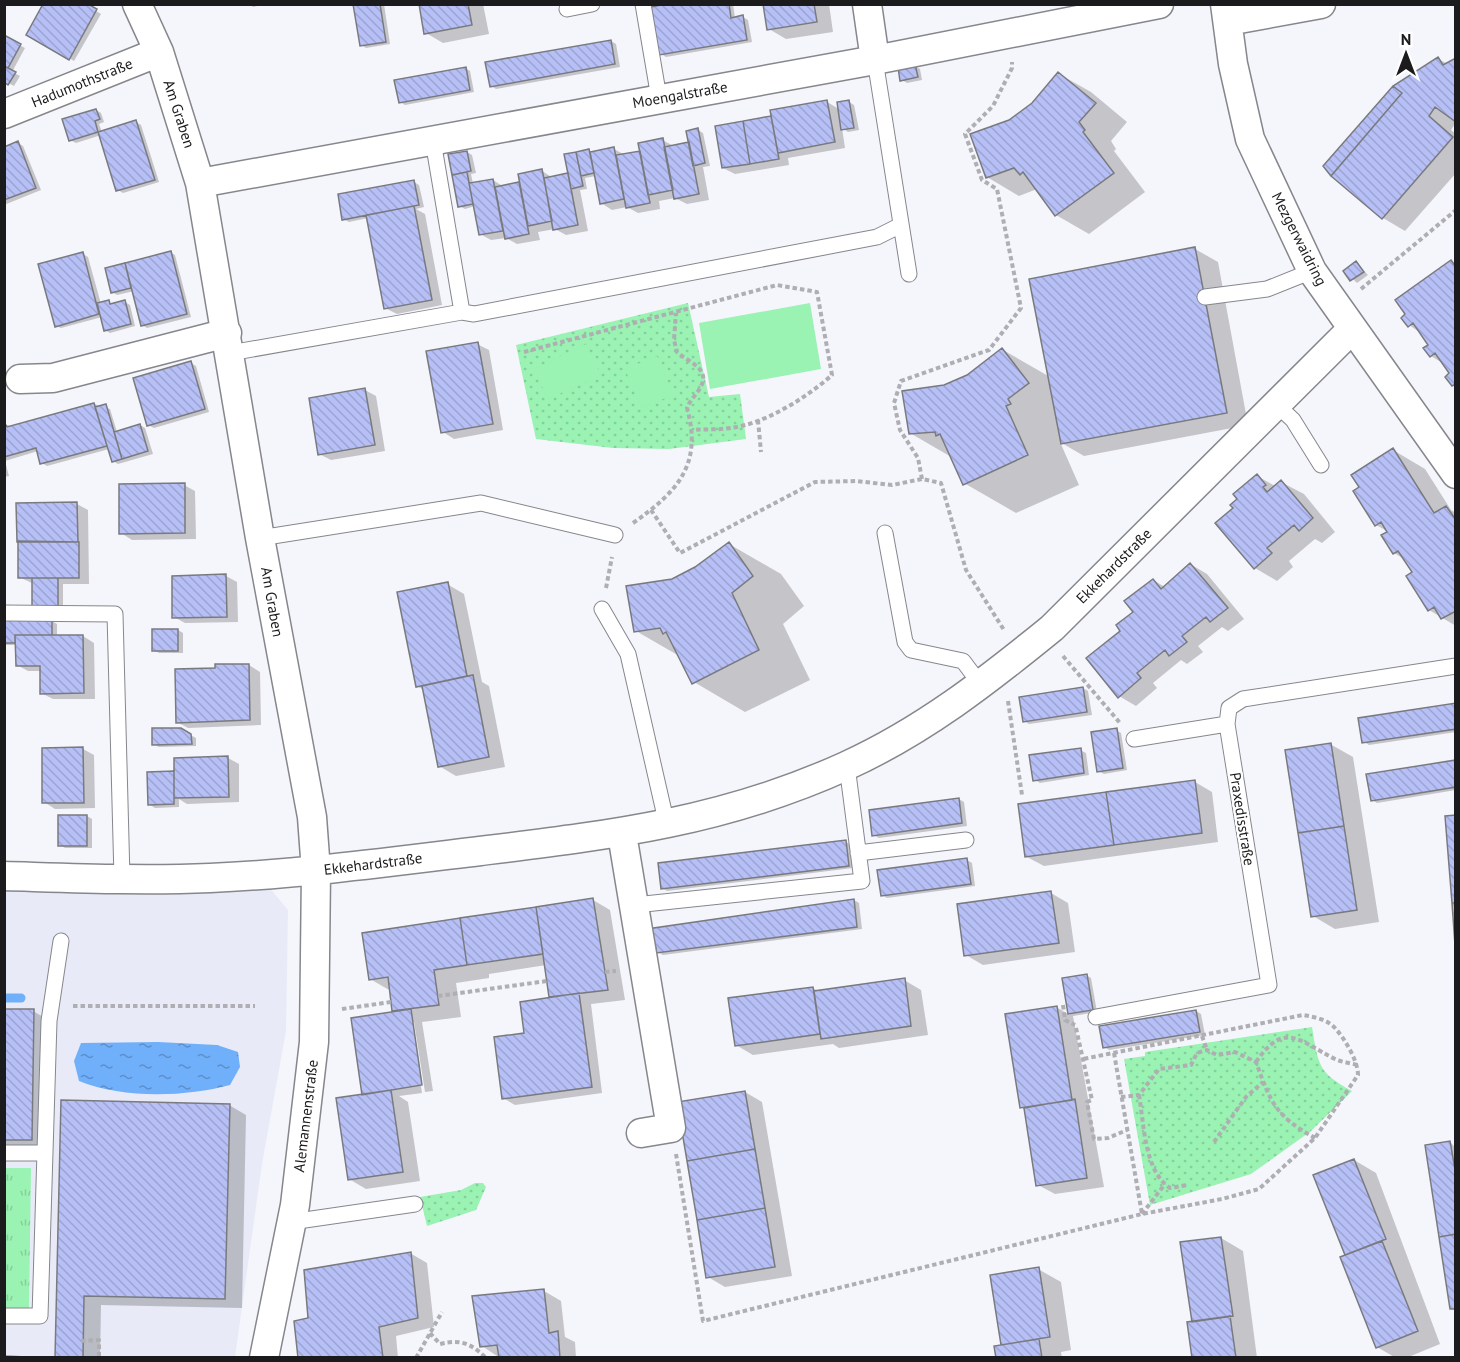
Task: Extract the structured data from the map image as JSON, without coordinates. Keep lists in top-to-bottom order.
{
  "streets": {
    "street": [
      "Hadumothstraße",
      "Moengalstraße",
      "Am Graben",
      "Mezgerwaidring",
      "Ekkehardstraße",
      "Alemannenstraße"
    ],
    "lane": ["Praxedisstraße"]
  },
  "crossings": [
    ["Hadumothstraße", "Am Graben"],
    ["Moengalstraße", "Am Graben"],
    ["Am Graben", "Ekkehardstraße"],
    ["Am Graben", "Alemannenstraße"],
    ["Mezgerwaidring", "Ekkehardstraße"],
    ["Ekkehardstraße", "Alemannenstraße"]
  ],
  "north": "top"
}
